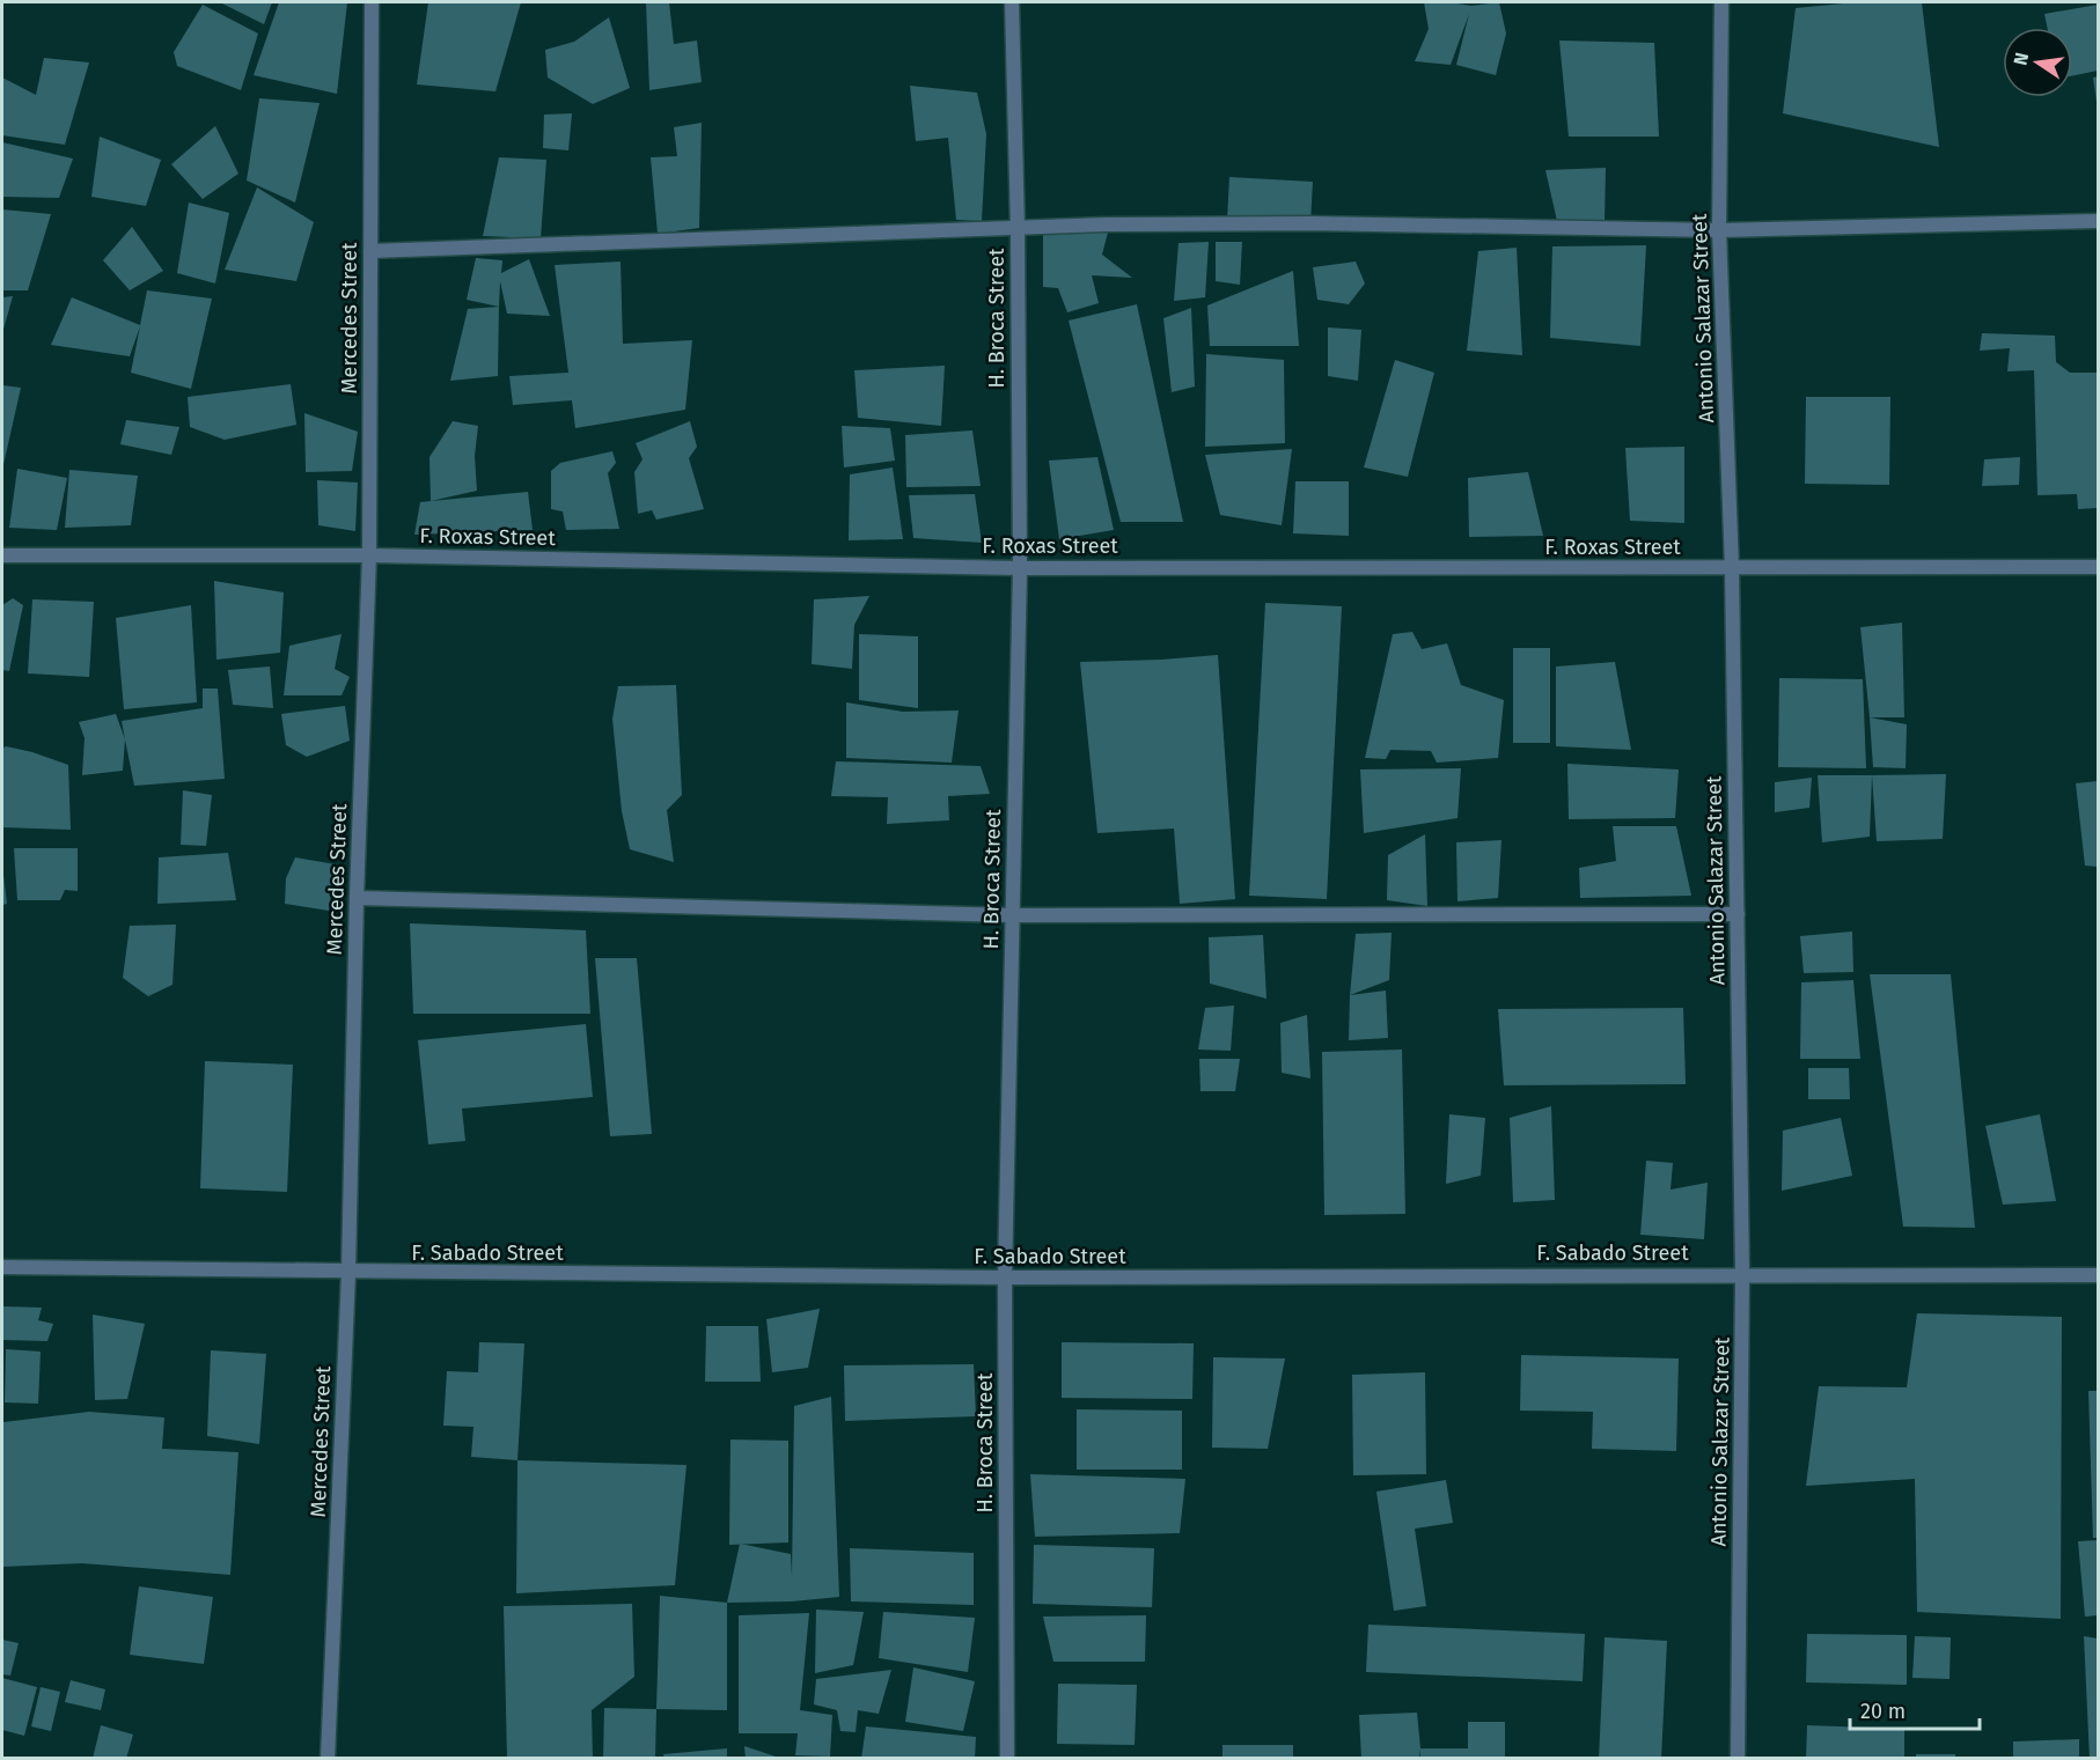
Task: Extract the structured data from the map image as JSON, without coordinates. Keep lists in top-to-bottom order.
{
  "streets": {
    "street": [
      "Mercedes Street",
      "H. Broca Street",
      "Antonio Salazar Street",
      "F. Roxas Street",
      "F. Sabado Street"
    ]
  },
  "crossings": [
    ["Mercedes Street", "F. Roxas Street"],
    ["Mercedes Street", "F. Sabado Street"],
    ["H. Broca Street", "F. Roxas Street"],
    ["H. Broca Street", "F. Sabado Street"],
    ["Antonio Salazar Street", "F. Roxas Street"],
    ["Antonio Salazar Street", "F. Sabado Street"]
  ],
  "scale_bar": "20 m",
  "north": "left"
}
